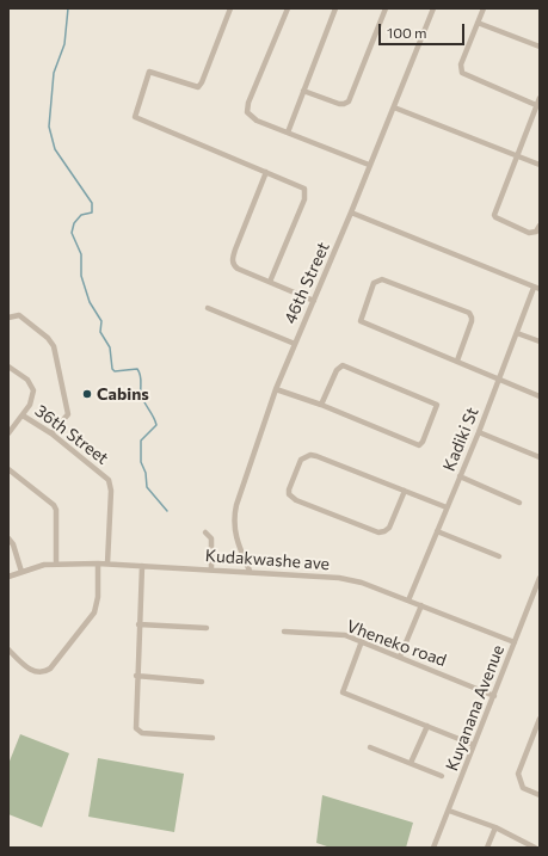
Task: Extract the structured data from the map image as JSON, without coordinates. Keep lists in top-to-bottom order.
{
  "streets": {
    "street": [
      "46th Street",
      "36th Street",
      "Kadiki St",
      "Kudakwashe ave",
      "Vheneko road",
      "Kuyanana Avenue"
    ]
  },
  "crossings": [
    ["46th Street", "Kudakwashe ave"],
    ["36th Street", "Kudakwashe ave"],
    ["Kadiki St", "Kudakwashe ave"],
    ["Kudakwashe ave", "Kuyanana Avenue"],
    ["Vheneko road", "Kuyanana Avenue"]
  ],
  "places": ["Cabins"],
  "scale_bar": "100 m"
}
